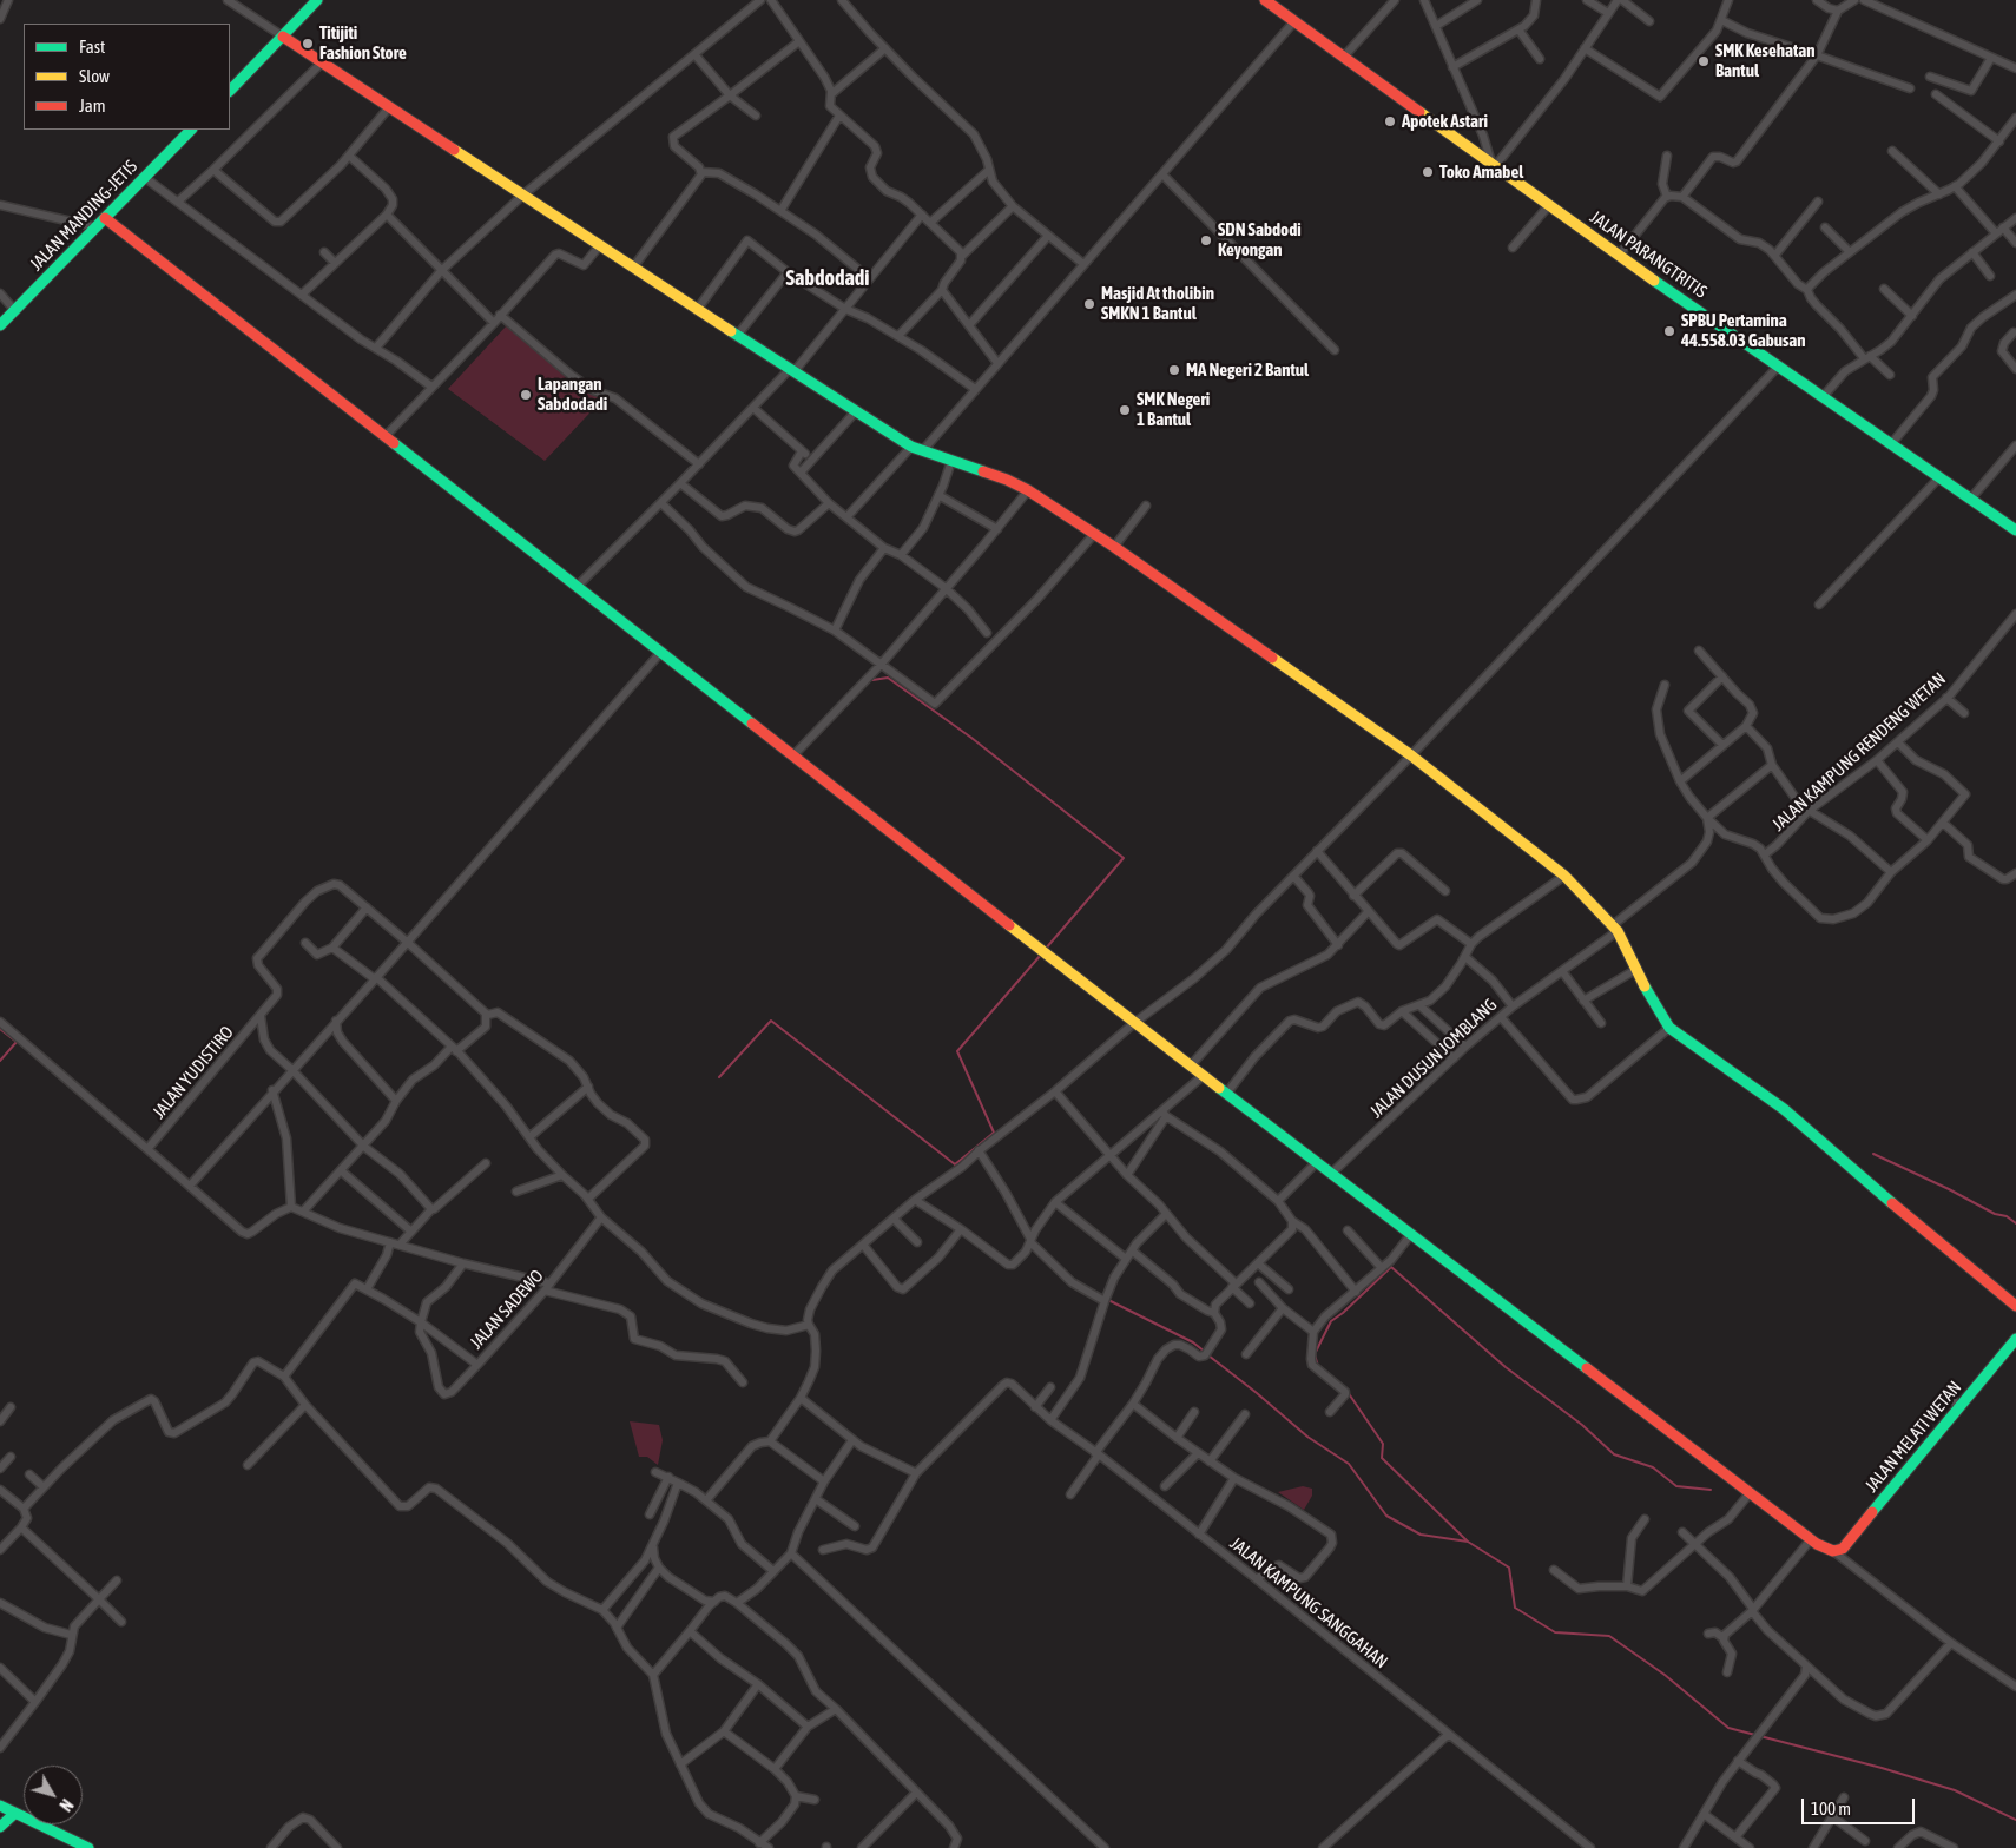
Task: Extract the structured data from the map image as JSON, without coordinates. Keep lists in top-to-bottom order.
{
  "streets": {
    "street": [
      "JALAN MANDING-JETIS",
      "JALAN PARANGTRITIS",
      "JALAN KAMPUNG RENDENG WETAN",
      "JALAN DUSUN JOMBLANG",
      "JALAN YUDISTIRO",
      "JALAN SADEWO",
      "JALAN MELATI WETAN",
      "JALAN KAMPUNG SANGGAHAN"
    ]
  },
  "districts": ["Sabdodadi"],
  "places": [
    "Titijiti Fashion Store",
    "SMK Kesehatan Bantul",
    "Apotek Astari",
    "Toko Amabel",
    "SDN Sabdodi Keyongan",
    "Masjid At tholibin SMKN 1 Bantul",
    "SPBU Pertamina 44.558.03 Gabusan",
    "MA Negeri 2 Bantul",
    "Lapangan Sabdodadi",
    "SMK Negeri 1 Bantul"
  ],
  "legend": ["Fast", "Slow", "Jam"],
  "scale_bar": "100 m",
  "north": "bottom right"
}
